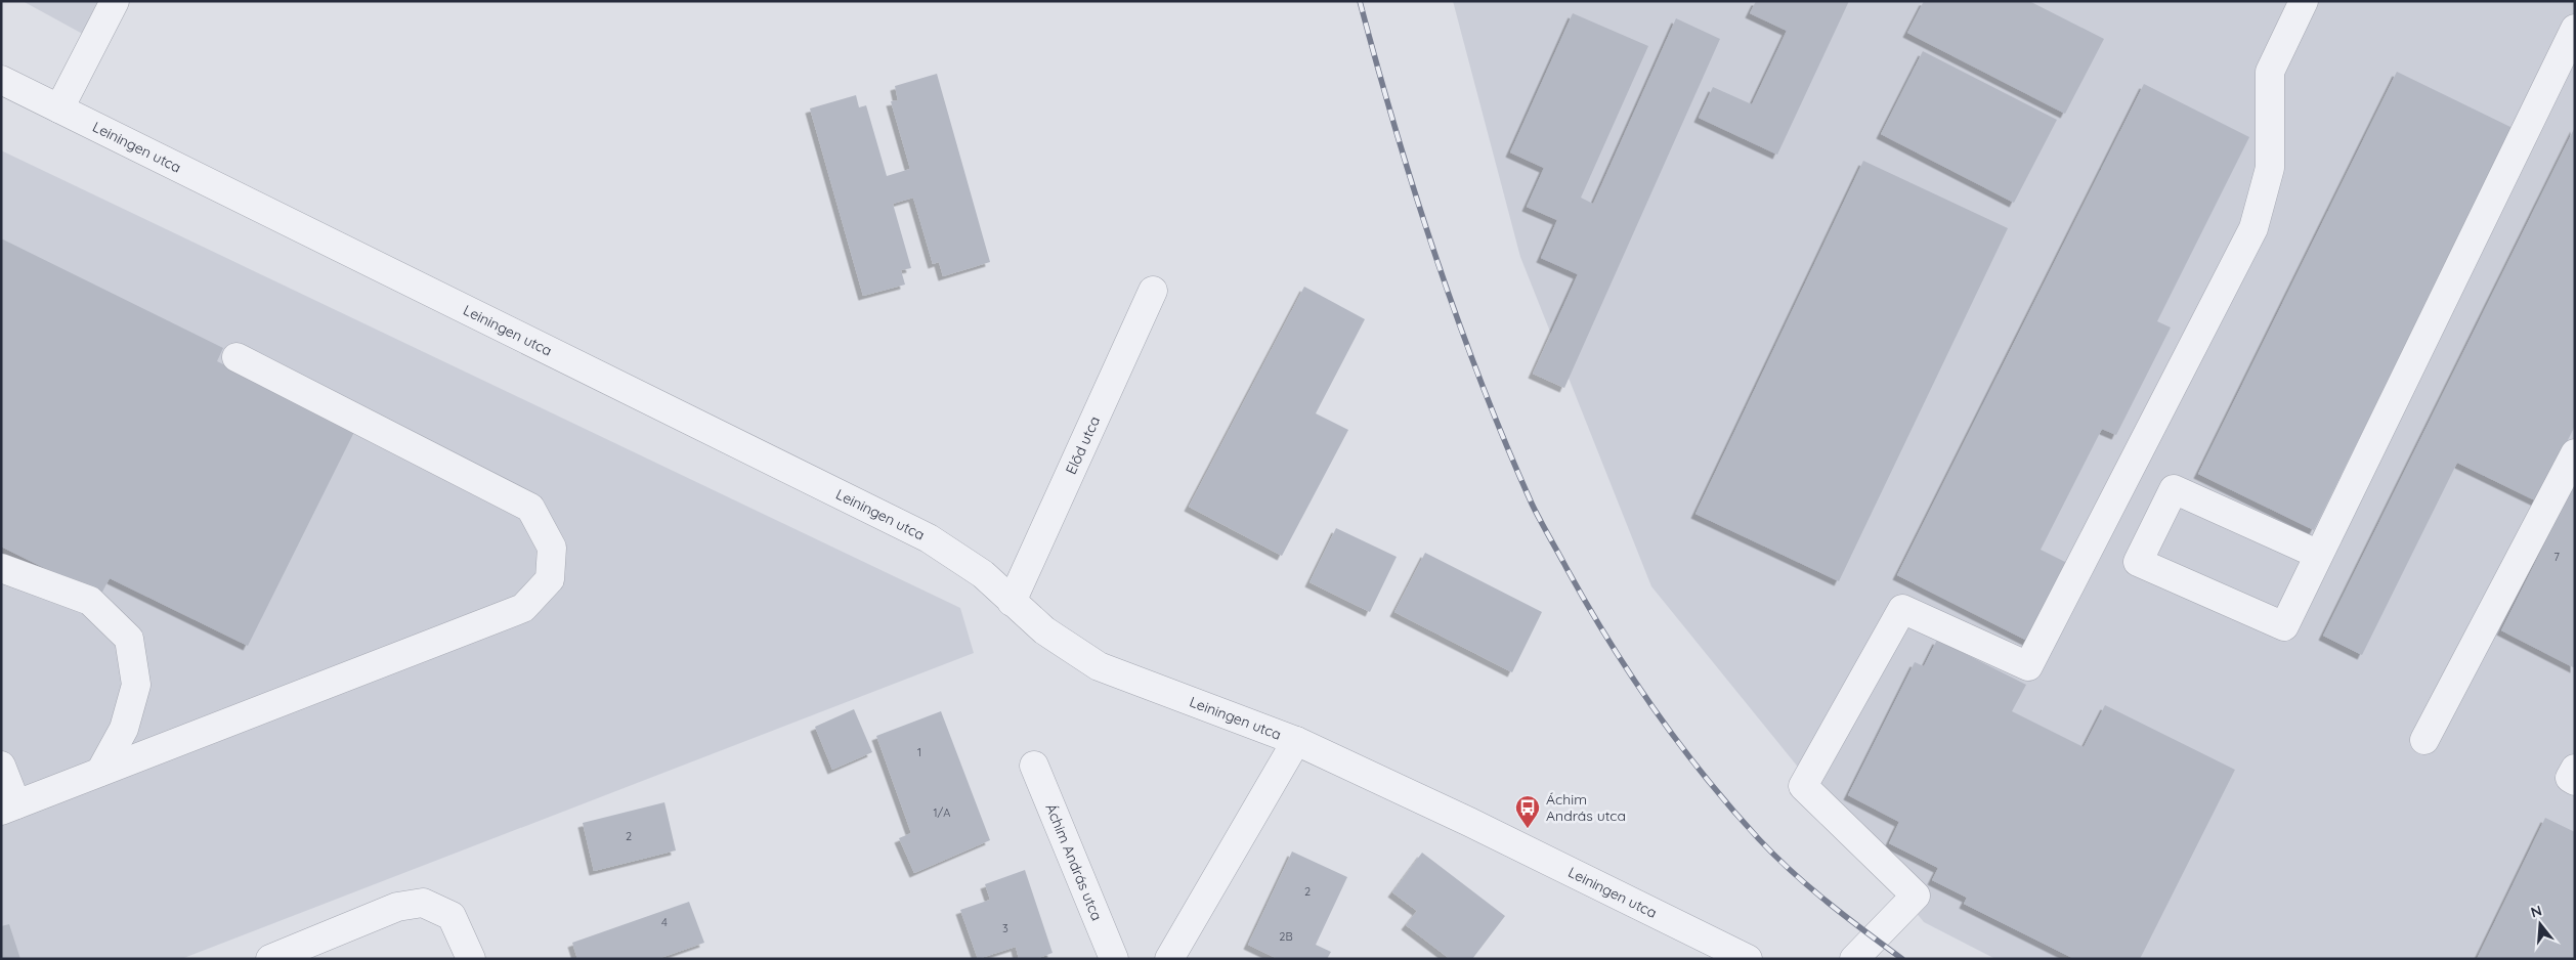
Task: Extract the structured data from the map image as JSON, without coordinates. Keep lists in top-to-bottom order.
{
  "streets": {
    "street": ["Leiningen utca", "Előd utca", "Áchim András utca"]
  },
  "crossings": [
    ["Leiningen utca", "Előd utca"]
  ],
  "places": {
    "bus stop": ["Áchim András utca"]
  },
  "house_numbers": [
    "7",
    "1",
    "1/A",
    "2",
    "2",
    "4",
    "3",
    "2B"
  ],
  "north": "top"
}
